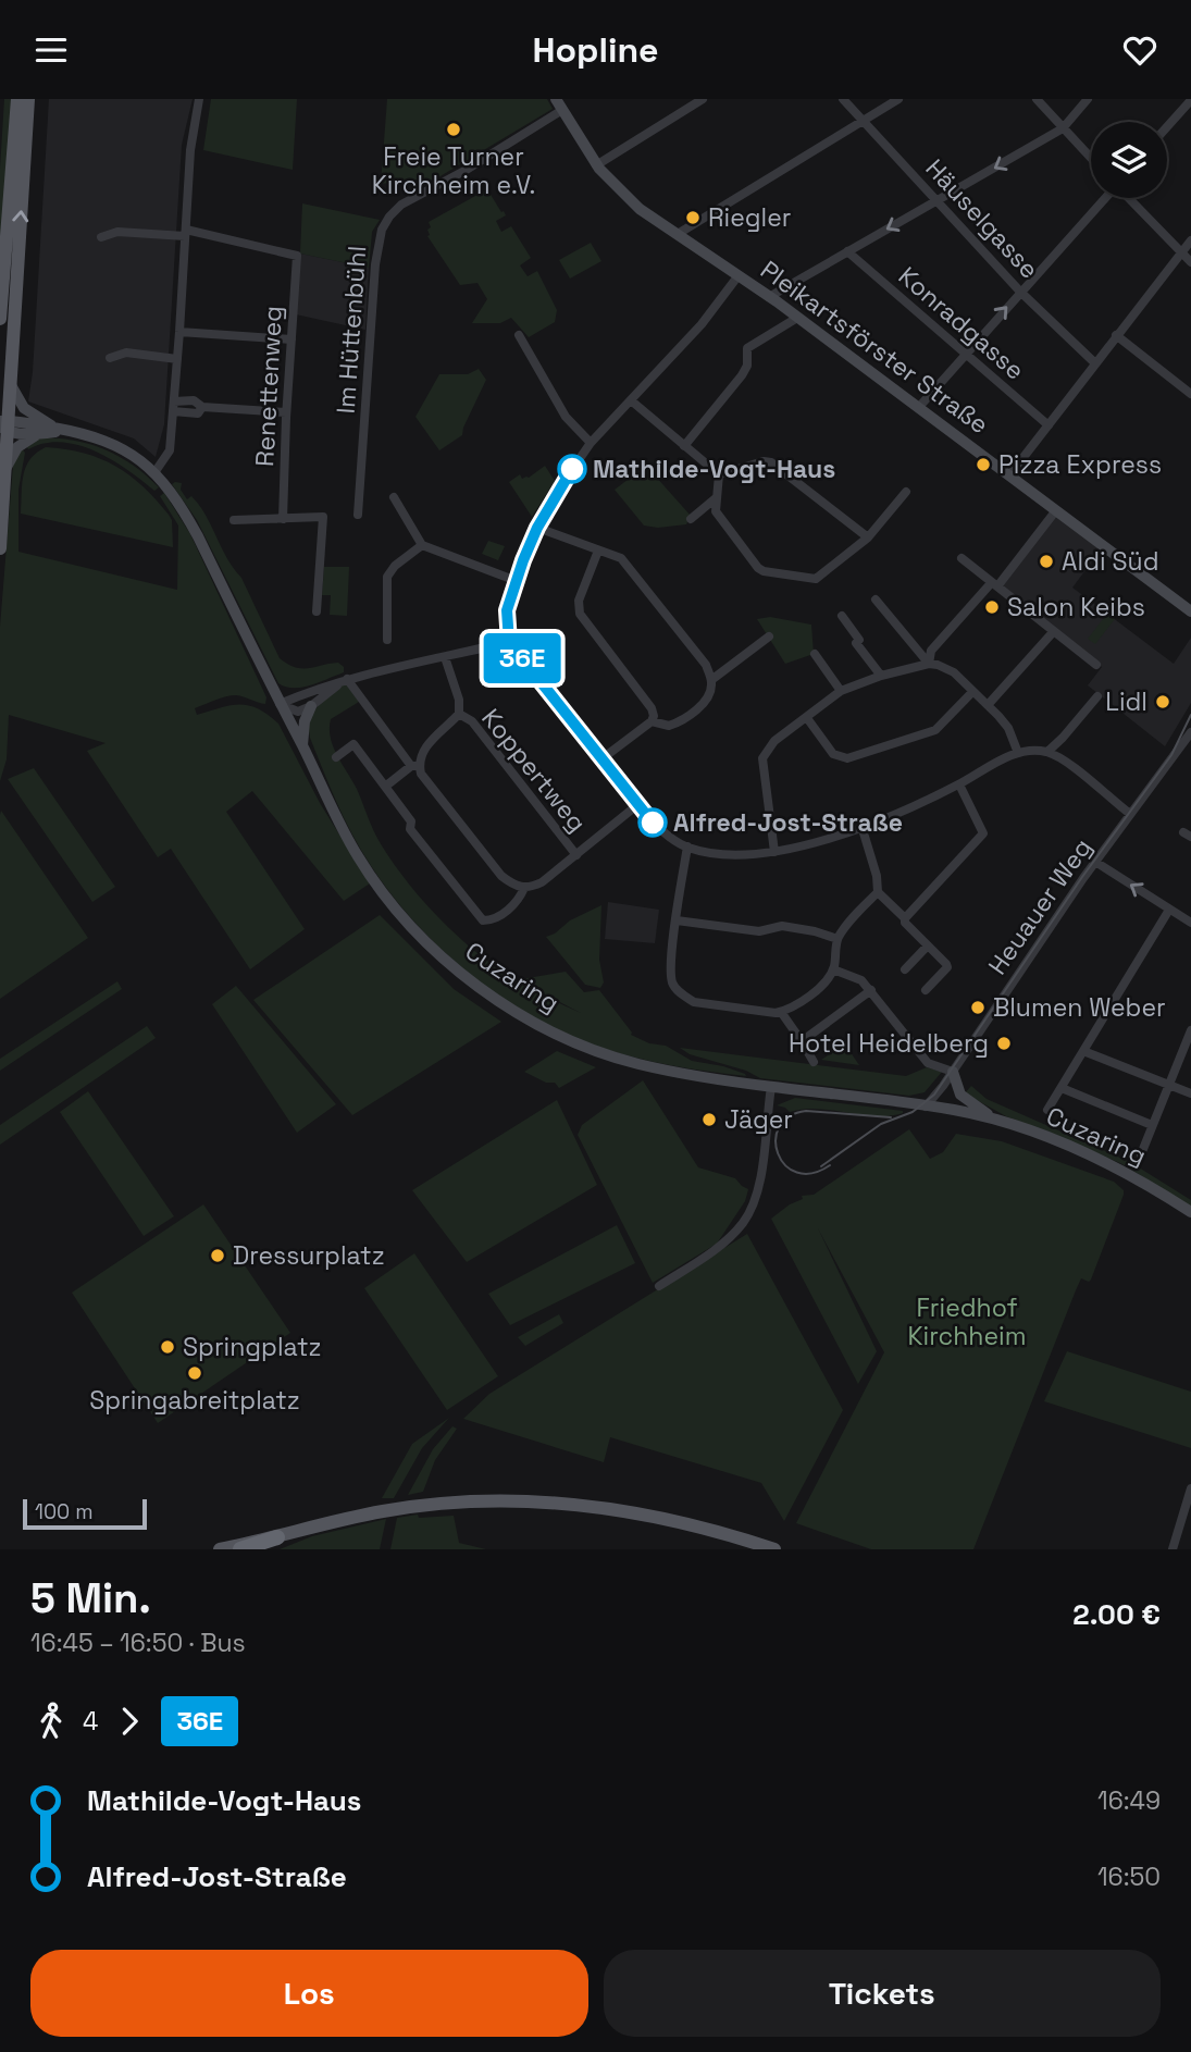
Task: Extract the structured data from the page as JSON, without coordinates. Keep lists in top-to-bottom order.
{
  "streets": {
    "main road": ["Pleikartsförster Straße", "Cuzaring"],
    "street": [
      "Häuselgasse",
      "Konradgasse",
      "Im Hüttenbühl",
      "Renettenweg",
      "Koppertweg",
      "Heuauer Weg"
    ]
  },
  "crossings": [
    ["Im Hüttenbühl", "Pleikartsförster Straße"],
    ["Heuauer Weg", "Cuzaring"]
  ],
  "parks": ["Friedhof Kirchheim"],
  "places": [
    "Freie Turner Kirchheim e.V.",
    "Riegler",
    "Pizza Express",
    "Mathilde-Vogt-Haus",
    "Aldi Süd",
    "Salon Keibs",
    "Lidl",
    "Alfred-Jost-Straße",
    "Blumen Weber",
    "Hotel Heidelberg",
    "Jäger",
    "Dressurplatz",
    "Springplatz",
    "Springabreitplatz"
  ],
  "lines": ["bus line 36E"],
  "scale_bar": "100 m",
  "page": {
    "header": "Hopline",
    "on_map": "36E",
    "scale": "100 m",
    "heading": ["5 Min.", "16:45 – 16:50 · Bus", "2.00 €"],
    "legs": ["4", "36E"],
    "list": [
      {
        "name": "Mathilde-Vogt-Haus",
        "value": "16:49"
      },
      {
        "name": "Alfred-Jost-Straße",
        "value": "16:50"
      }
    ],
    "buttons": ["Los", "Tickets"]
  }
}
